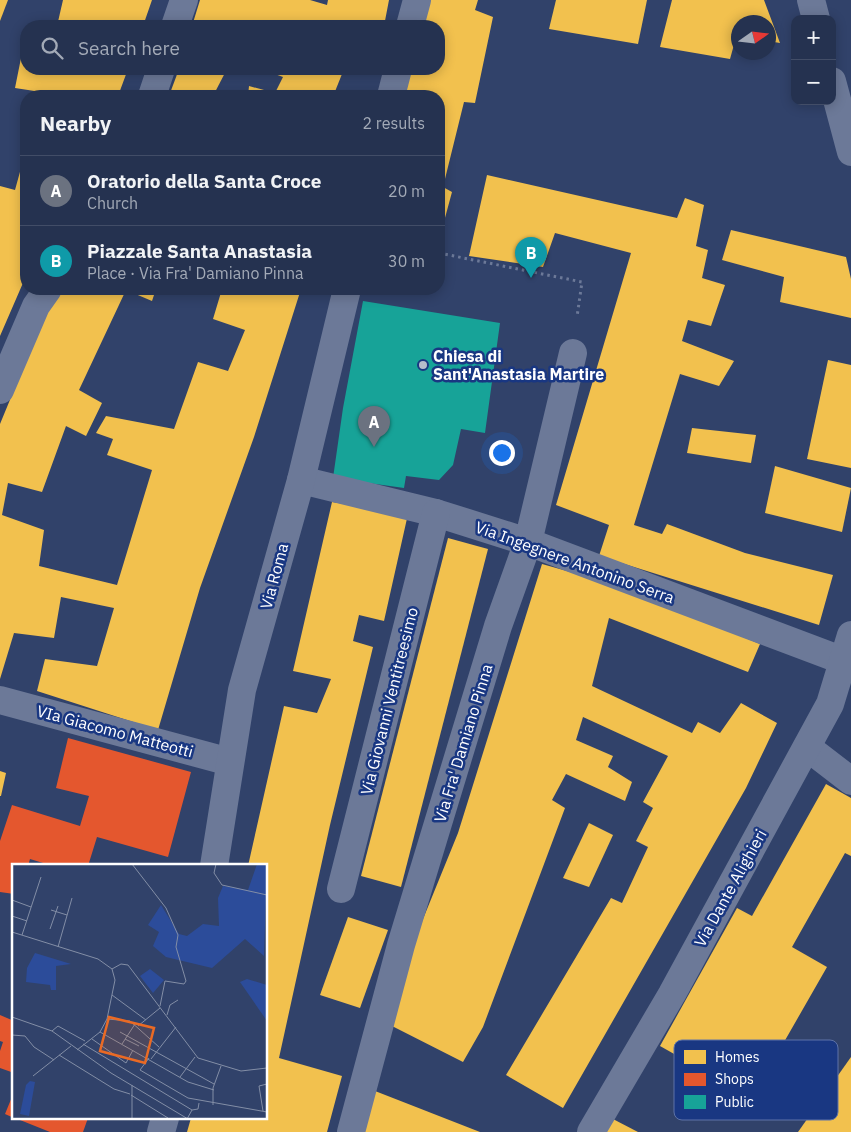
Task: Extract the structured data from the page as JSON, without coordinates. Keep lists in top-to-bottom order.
{
  "streets": {
    "street": [
      "Via Ingegnere Antonino Serra",
      "Via Roma",
      "Via Giovanni Ventitreesimo",
      "VIa Giacomo Matteotti",
      "Via Fra' Damiano Pinna",
      "Via Dante Alighieri"
    ]
  },
  "crossings": [
    ["Via Ingegnere Antonino Serra", "Via Roma"],
    ["Via Ingegnere Antonino Serra", "Via Giovanni Ventitreesimo"],
    ["Via Ingegnere Antonino Serra", "Via Fra' Damiano Pinna"],
    ["Via Ingegnere Antonino Serra", "Via Dante Alighieri"],
    ["Via Roma", "VIa Giacomo Matteotti"]
  ],
  "places": ["Chiesa di Sant'Anastasia Martire"],
  "legend": ["Homes", "Shops", "Public"],
  "north": "right",
  "page": {
    "map_buttons": ["+", "−"],
    "search": "Search here",
    "heading": ["Nearby", "2 results"],
    "list": [
      {
        "mark": "A",
        "name": "Oratorio della Santa Croce",
        "note": "Church",
        "value": "20 m"
      },
      {
        "mark": "B",
        "name": "Piazzale Santa Anastasia",
        "note": "Place · Via Fra' Damiano Pinna",
        "value": "30 m"
      }
    ],
    "pins": ["B", "A"]
  }
}
